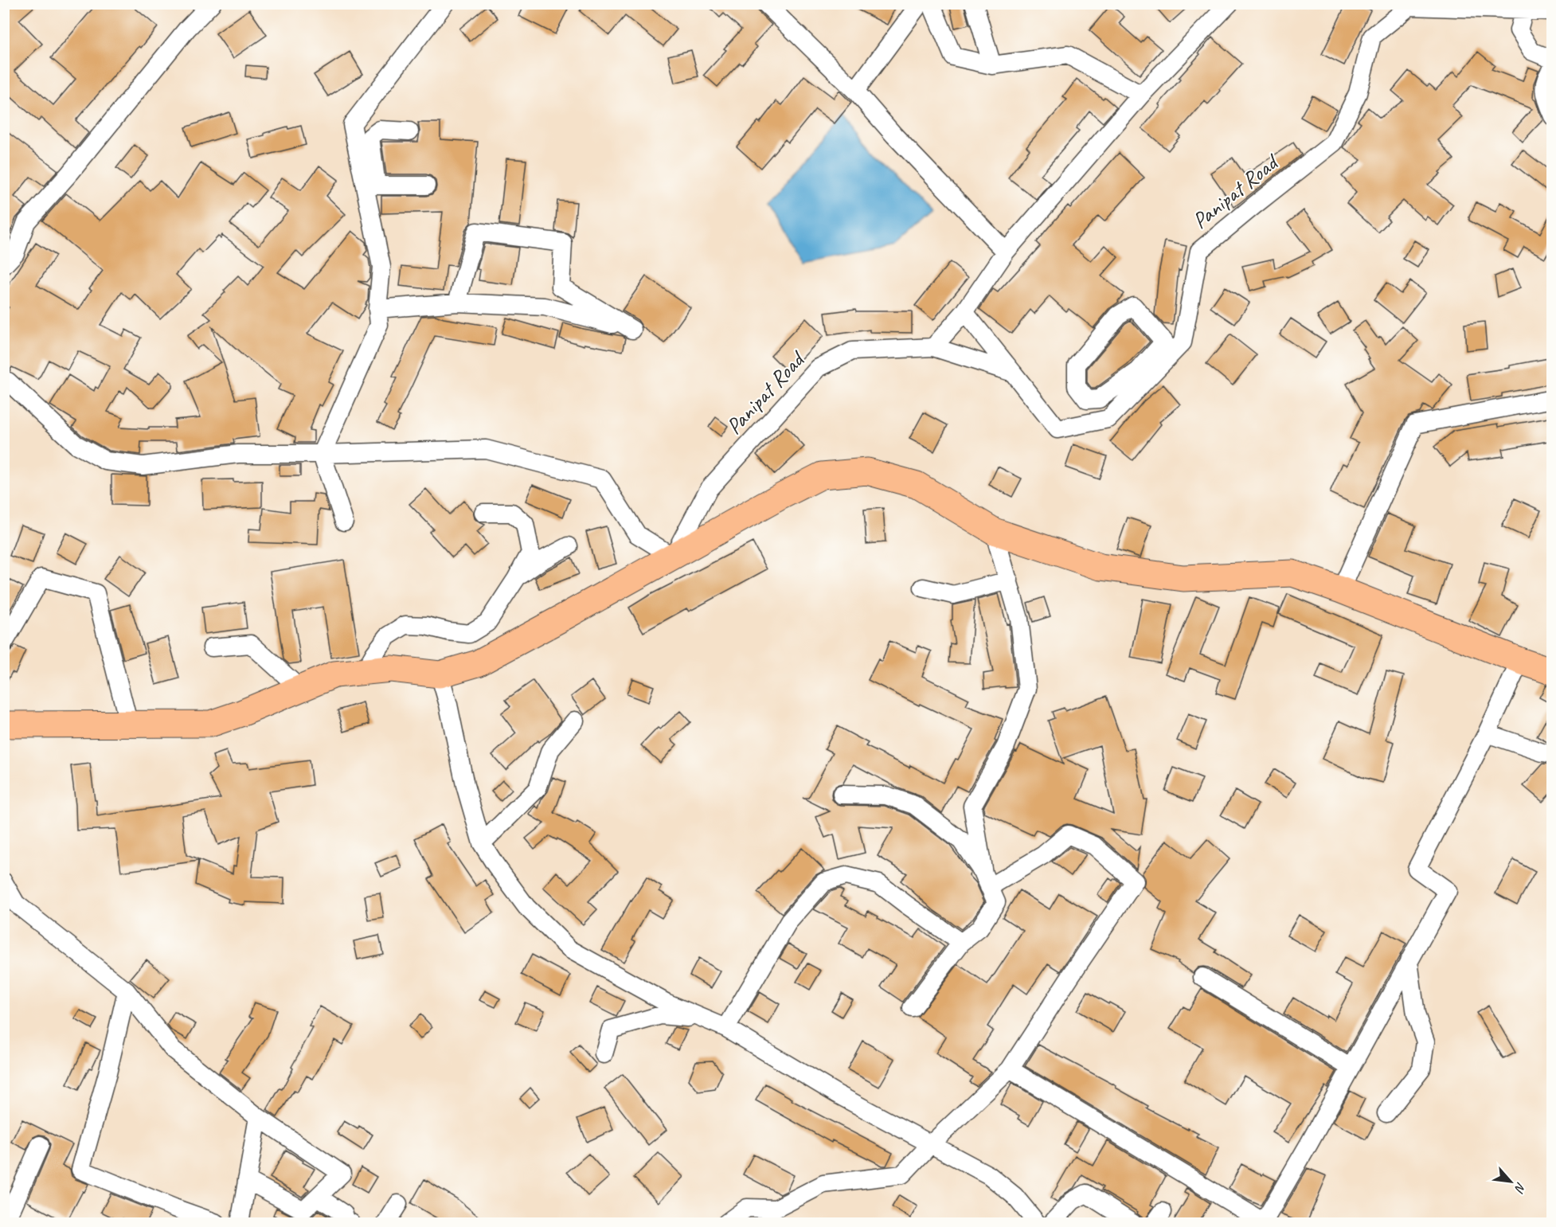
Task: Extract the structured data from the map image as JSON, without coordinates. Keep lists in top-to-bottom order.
{
  "streets": {
    "street": ["Panipat Road"]
  },
  "north": "bottom right"
}
